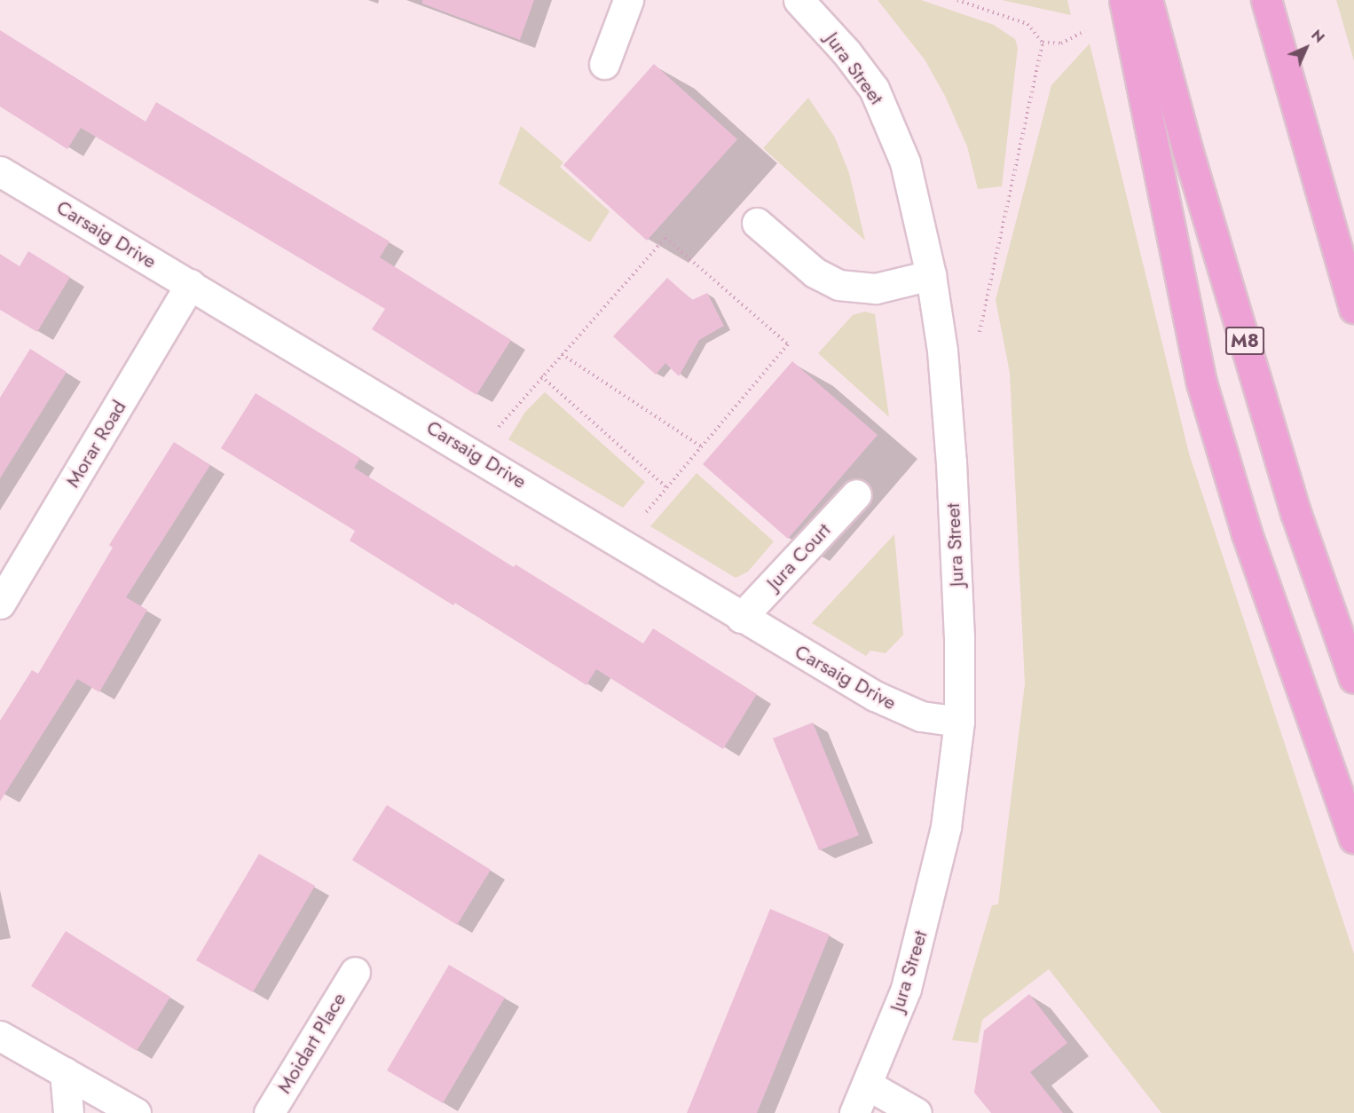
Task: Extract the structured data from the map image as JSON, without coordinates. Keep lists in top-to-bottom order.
{
  "streets": {
    "highway": ["M8"],
    "street": [
      "Jura Street",
      "Carsaig Drive",
      "Morar Road",
      "Jura Court",
      "Moidart Place"
    ]
  },
  "crossings": [
    ["Jura Street", "Carsaig Drive"],
    ["Carsaig Drive", "Morar Road"],
    ["Carsaig Drive", "Jura Court"]
  ],
  "north": "top right"
}
